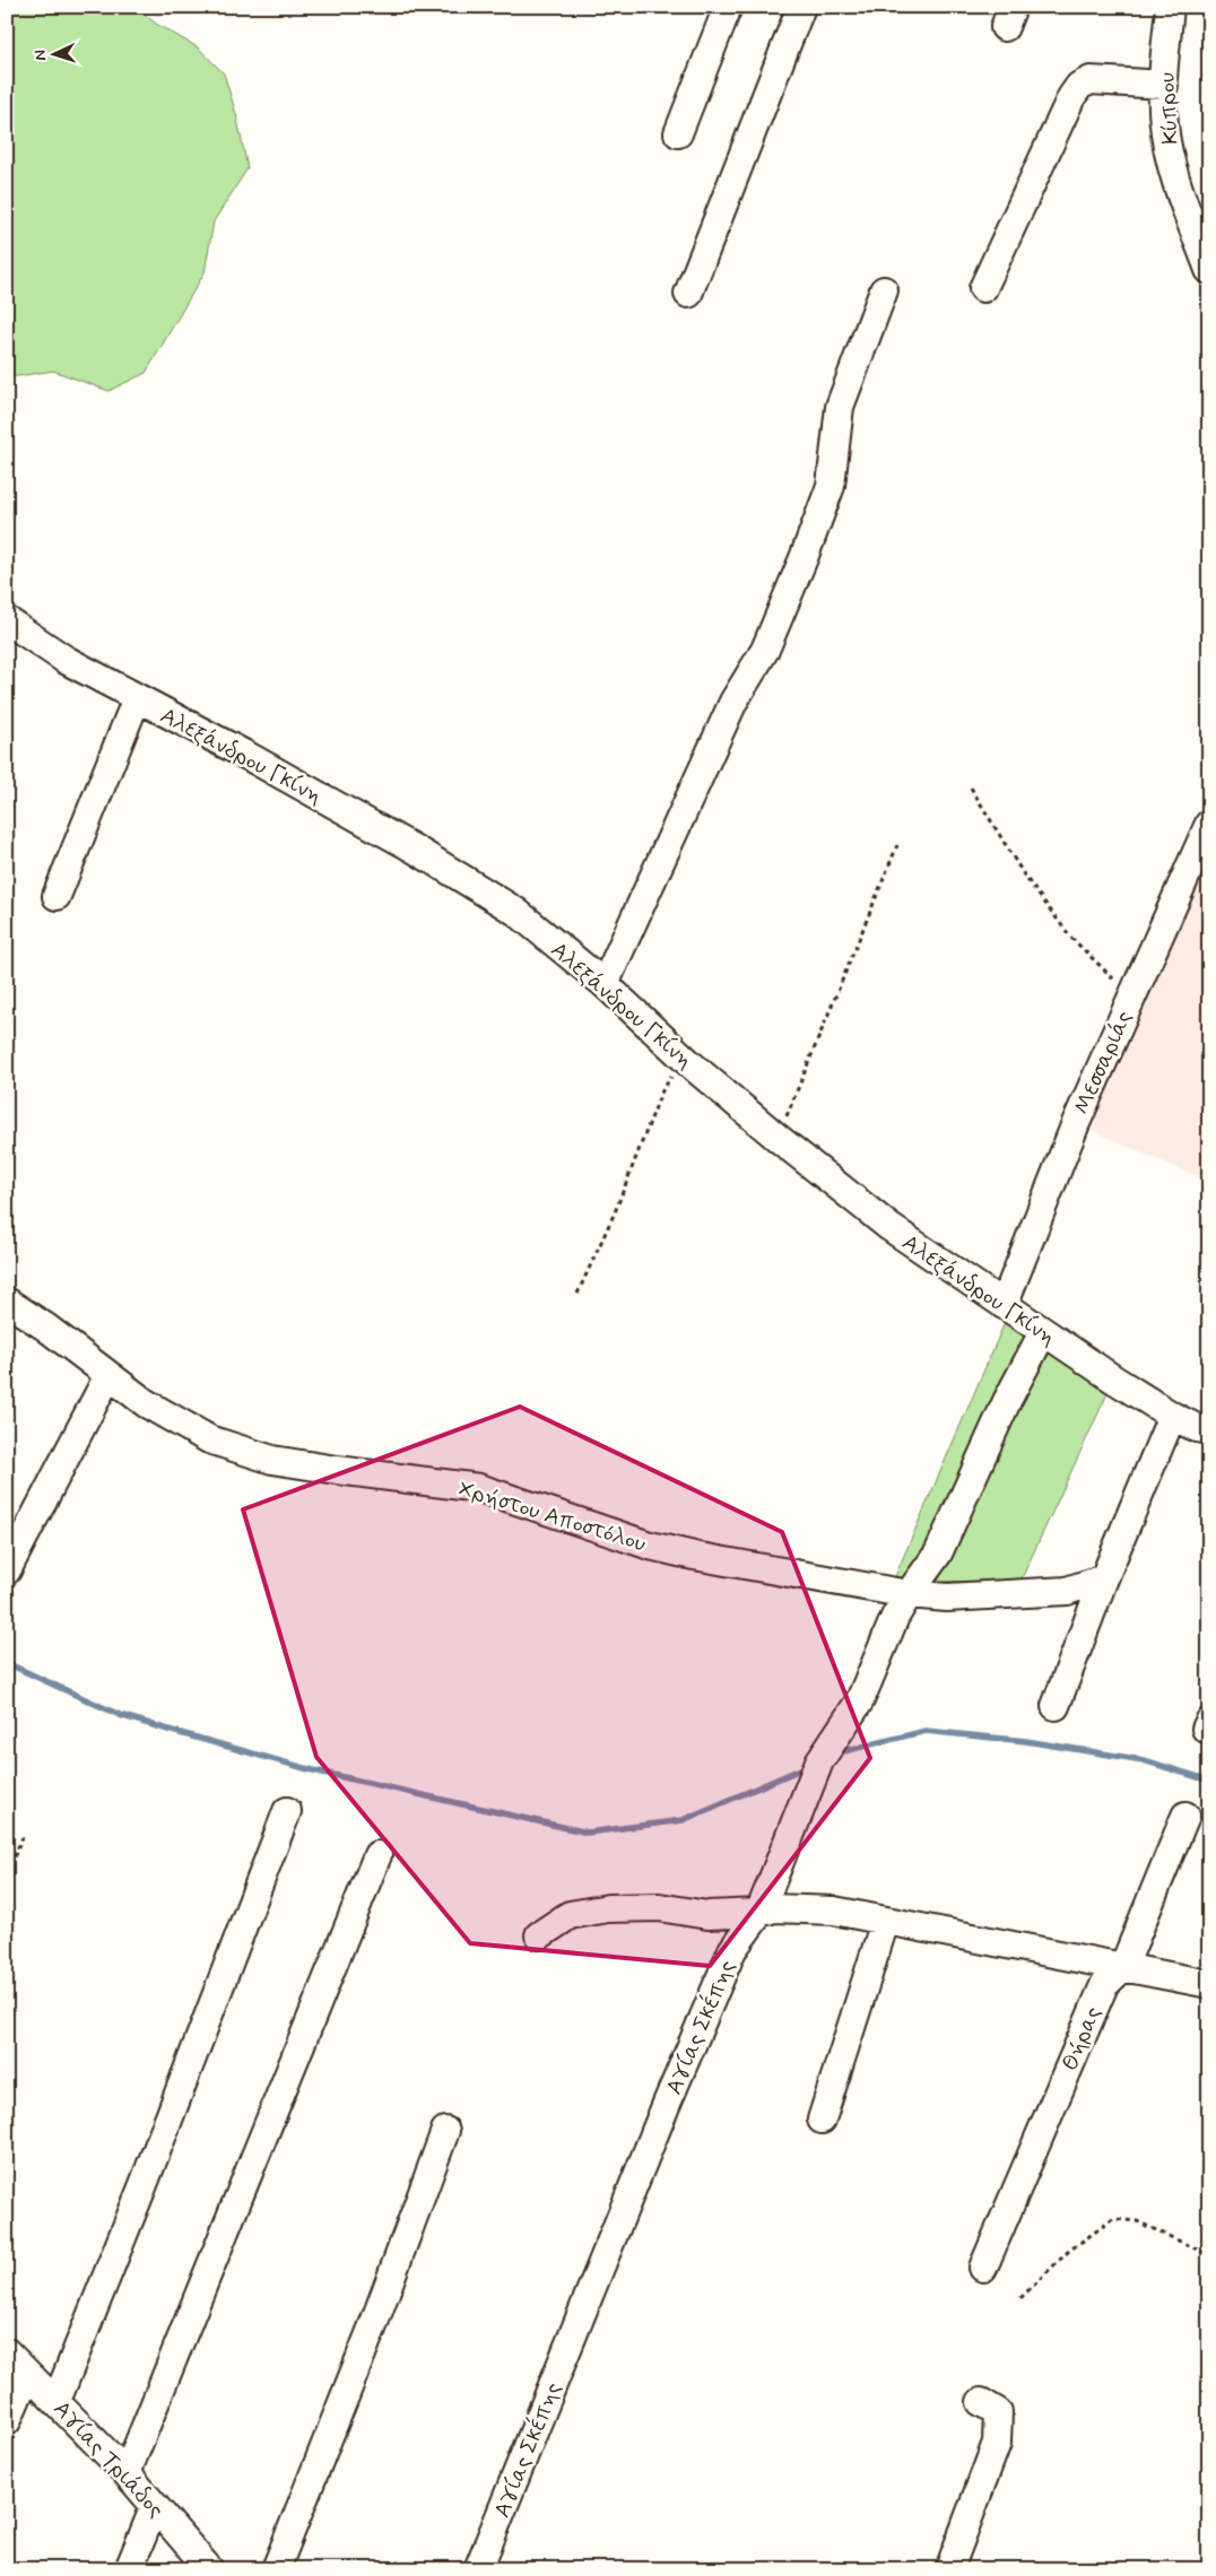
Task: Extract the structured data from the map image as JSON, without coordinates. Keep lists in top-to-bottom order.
{
  "streets": {
    "street": [
      "Κύπρου",
      "Αλεξάνδρου Γκίνη",
      "Μεσσαριάς",
      "Χρήστου Αποστόλου",
      "Αγίας Σκέπης",
      "Θήρας",
      "Αγίας Τριάδος"
    ]
  },
  "crossings": [
    ["Αλεξάνδρου Γκίνη", "Μεσσαριάς"],
    ["Αλεξάνδρου Γκίνη", "Αγίας Σκέπης"],
    ["Χρήστου Αποστόλου", "Αγίας Σκέπης"]
  ],
  "north": "left"
}
